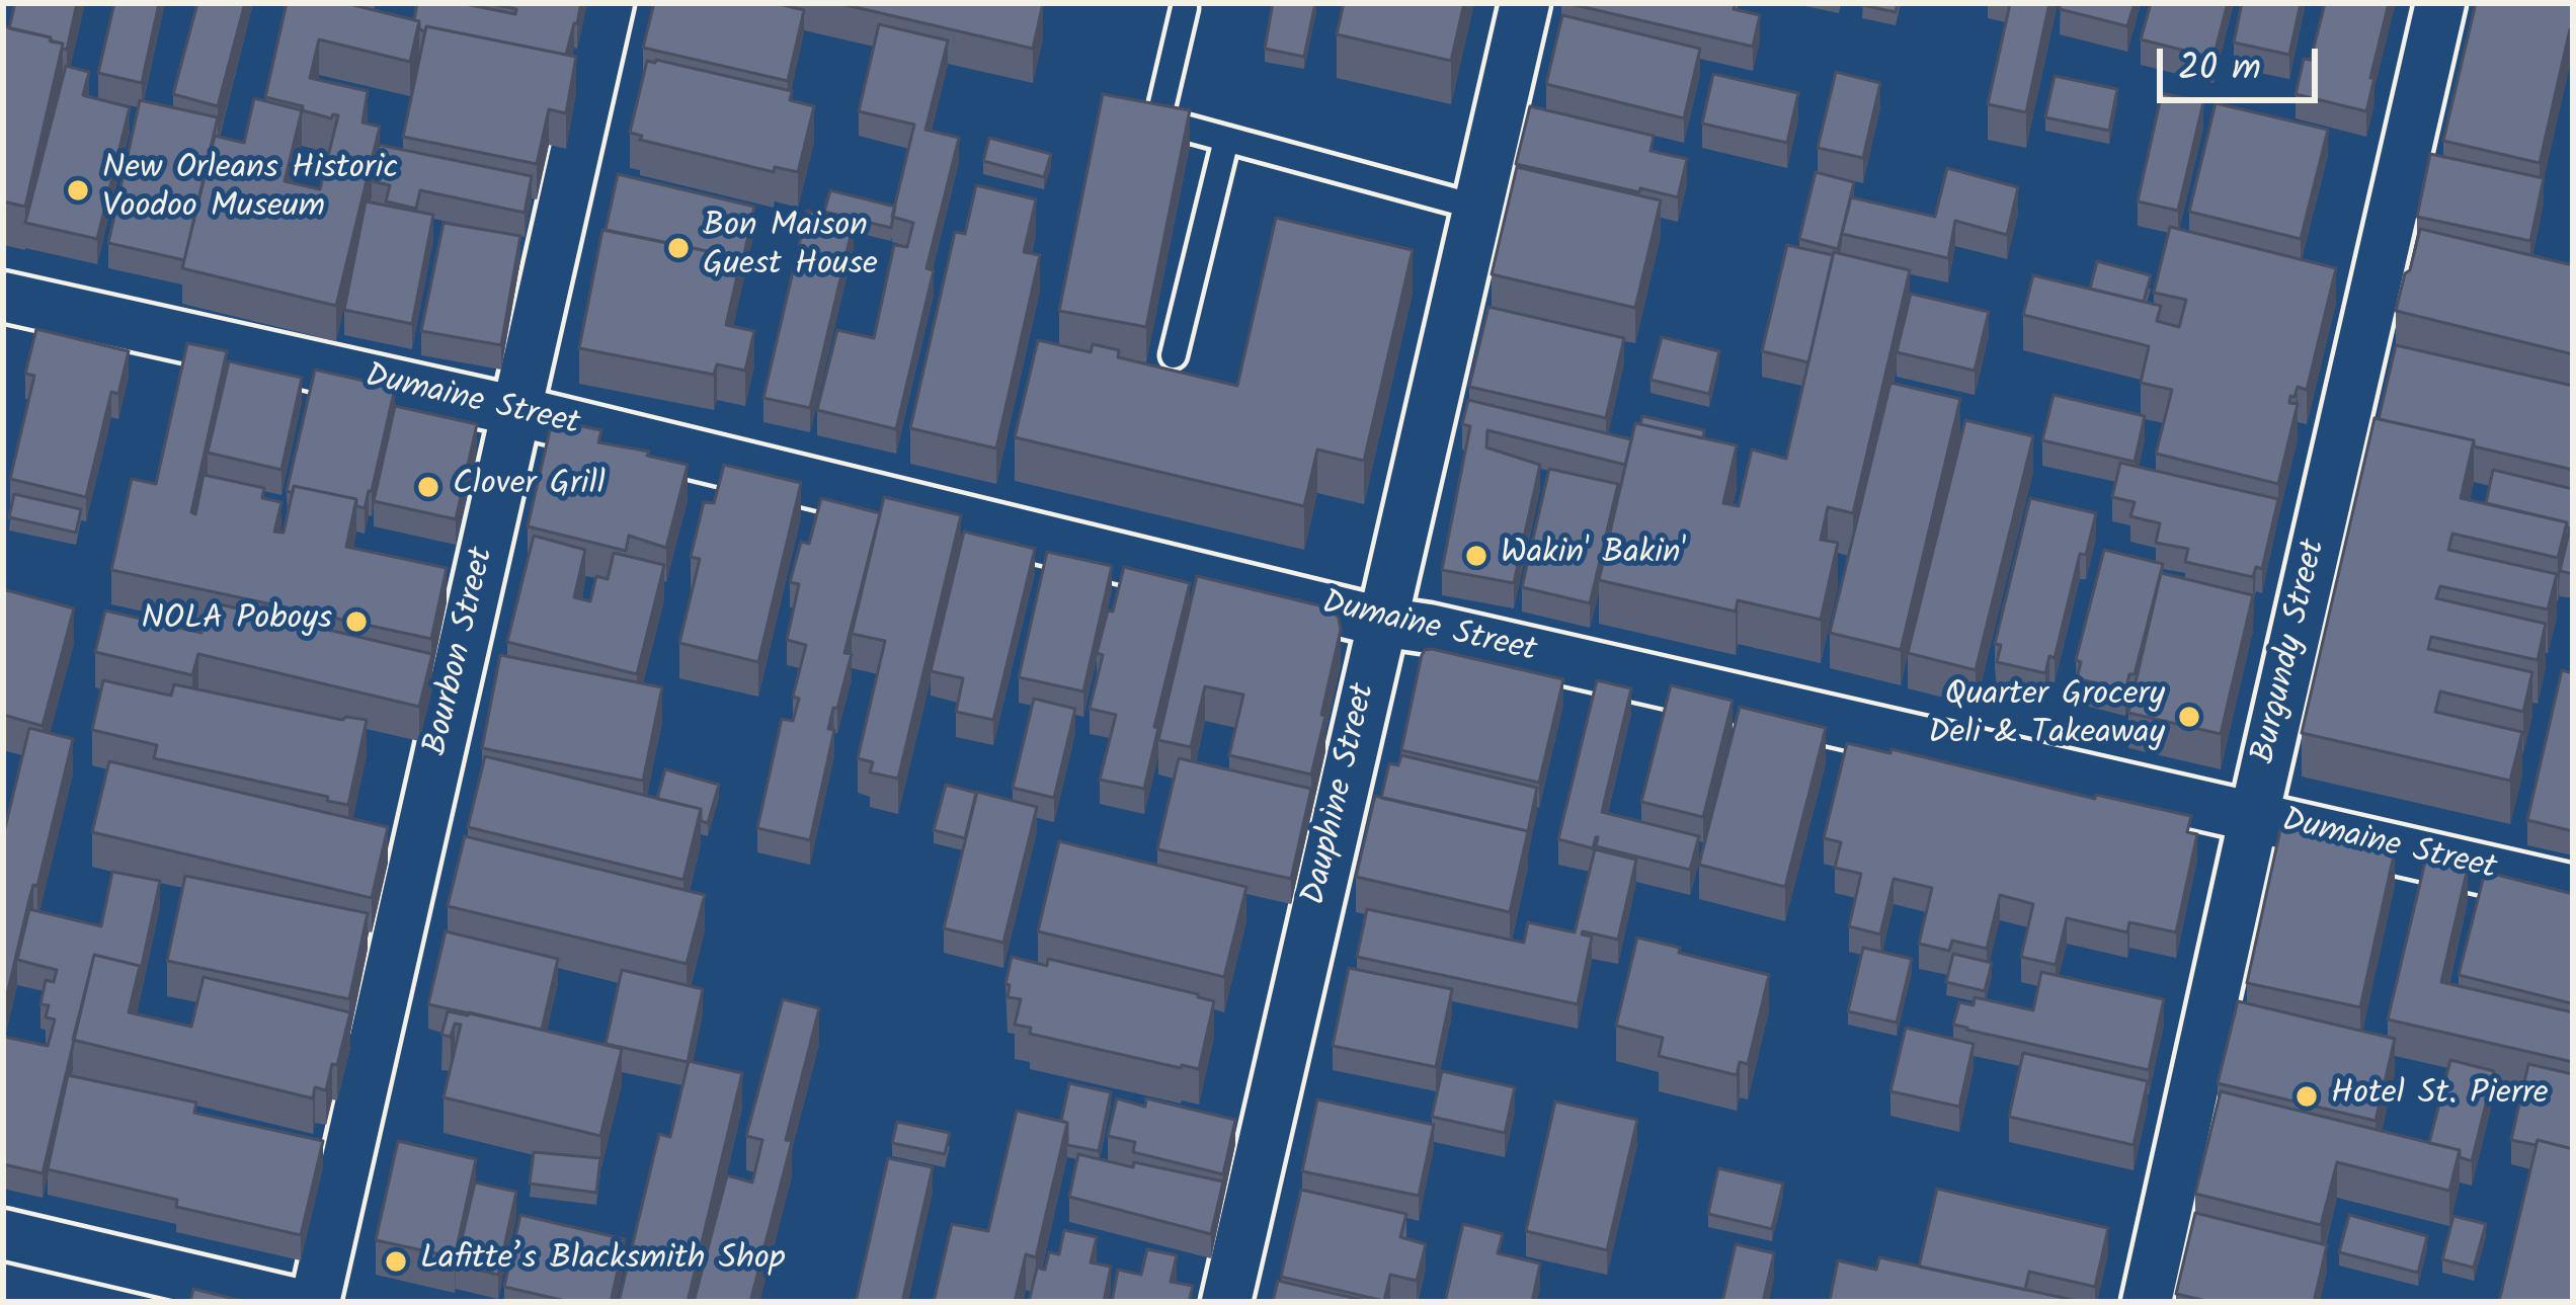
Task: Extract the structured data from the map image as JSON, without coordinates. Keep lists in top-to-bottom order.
{
  "streets": {
    "street": [
      "Dumaine Street",
      "Bourbon Street",
      "Burgundy Street",
      "Dauphine Street"
    ]
  },
  "crossings": [
    ["Dumaine Street", "Bourbon Street"],
    ["Dumaine Street", "Burgundy Street"],
    ["Dumaine Street", "Dauphine Street"]
  ],
  "places": [
    "New Orleans Historic Voodoo Museum",
    "Bon Maison Guest House",
    "Clover Grill",
    "Wakin' Bakin'",
    "NOLA Poboys",
    "Quarter Grocery Deli & Takeaway",
    "Hotel St. Pierre",
    "Lafitte’s Blacksmith Shop"
  ],
  "scale_bar": "20 m"
}
